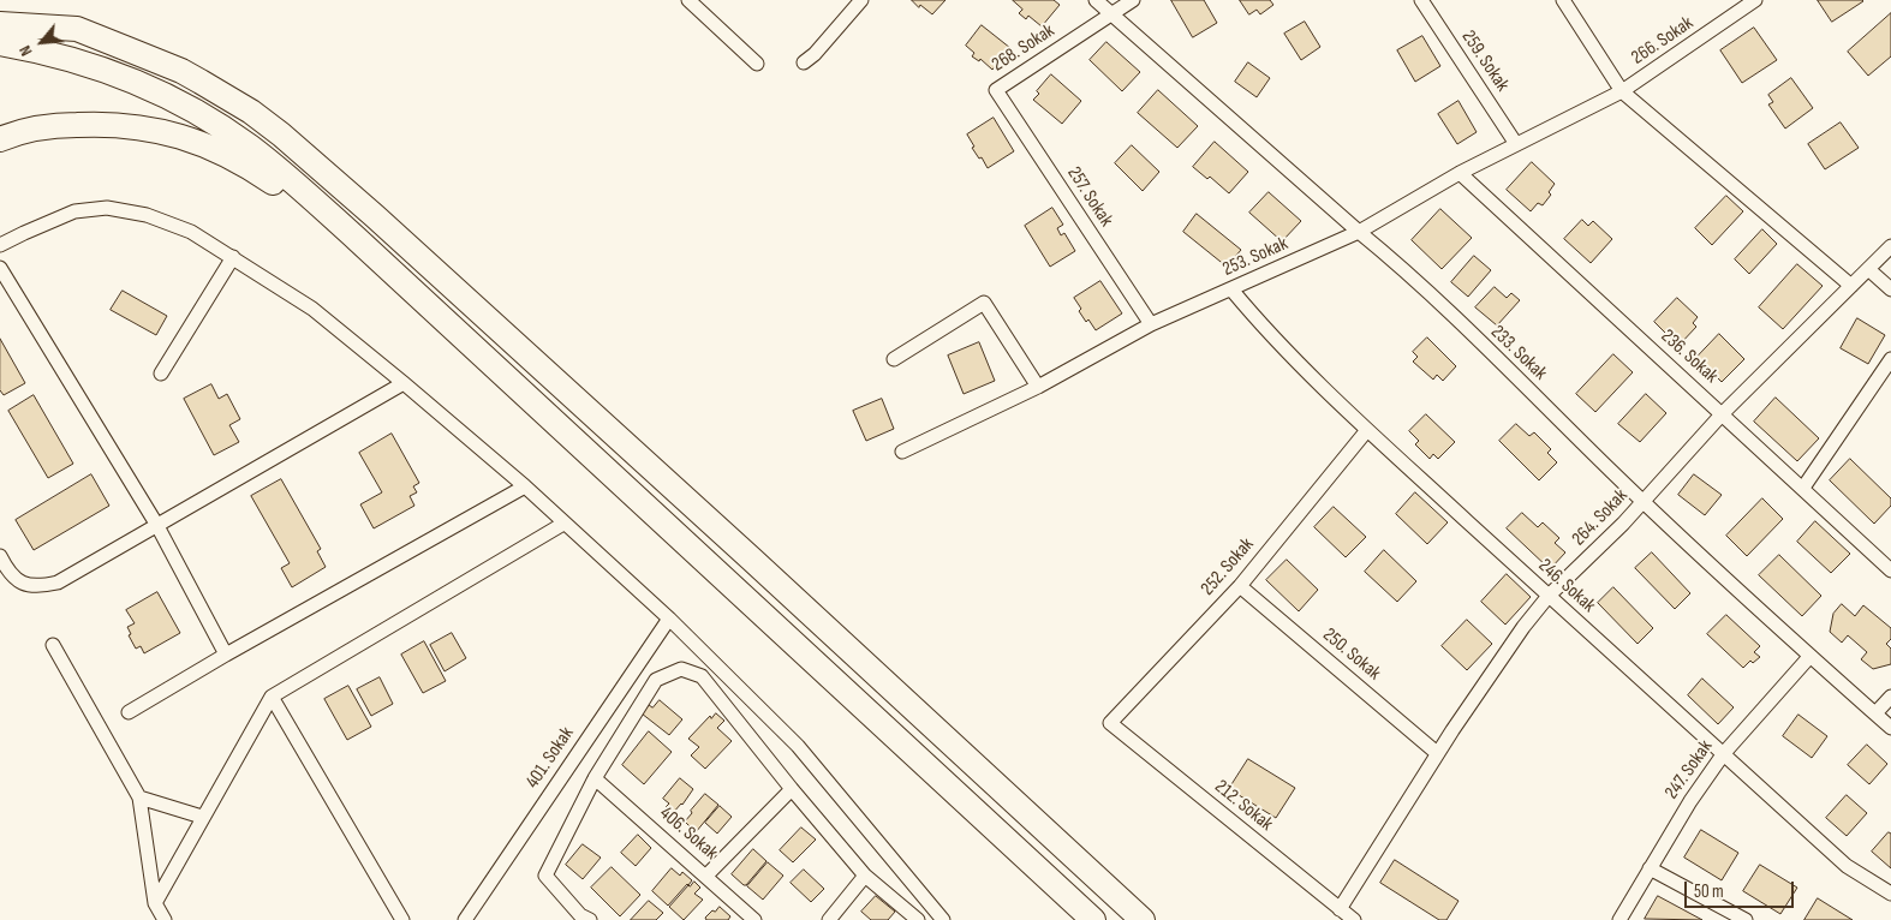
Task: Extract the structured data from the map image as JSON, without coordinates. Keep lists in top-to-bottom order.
{
  "streets": {
    "street": [
      "266. Sokak",
      "268. Sokak",
      "259. Sokak",
      "257. Sokak",
      "253. Sokak",
      "233. Sokak",
      "236. Sokak",
      "264. Sokak",
      "252. Sokak",
      "246. Sokak",
      "250. Sokak",
      "401. Sokak",
      "247. Sokak",
      "212. Sokak",
      "406. Sokak"
    ]
  },
  "crossings": [
    ["266. Sokak", "253. Sokak"],
    ["268. Sokak", "257. Sokak"],
    ["268. Sokak", "233. Sokak"],
    ["259. Sokak", "253. Sokak"],
    ["257. Sokak", "253. Sokak"],
    ["253. Sokak", "233. Sokak"],
    ["253. Sokak", "236. Sokak"],
    ["253. Sokak", "246. Sokak"],
    ["233. Sokak", "264. Sokak"],
    ["233. Sokak", "247. Sokak"],
    ["236. Sokak", "264. Sokak"],
    ["264. Sokak", "246. Sokak"],
    ["264. Sokak", "250. Sokak"],
    ["264. Sokak", "212. Sokak"],
    ["252. Sokak", "246. Sokak"],
    ["252. Sokak", "250. Sokak"],
    ["252. Sokak", "212. Sokak"],
    ["246. Sokak", "247. Sokak"]
  ],
  "scale_bar": "50 m",
  "north": "bottom left"
}
